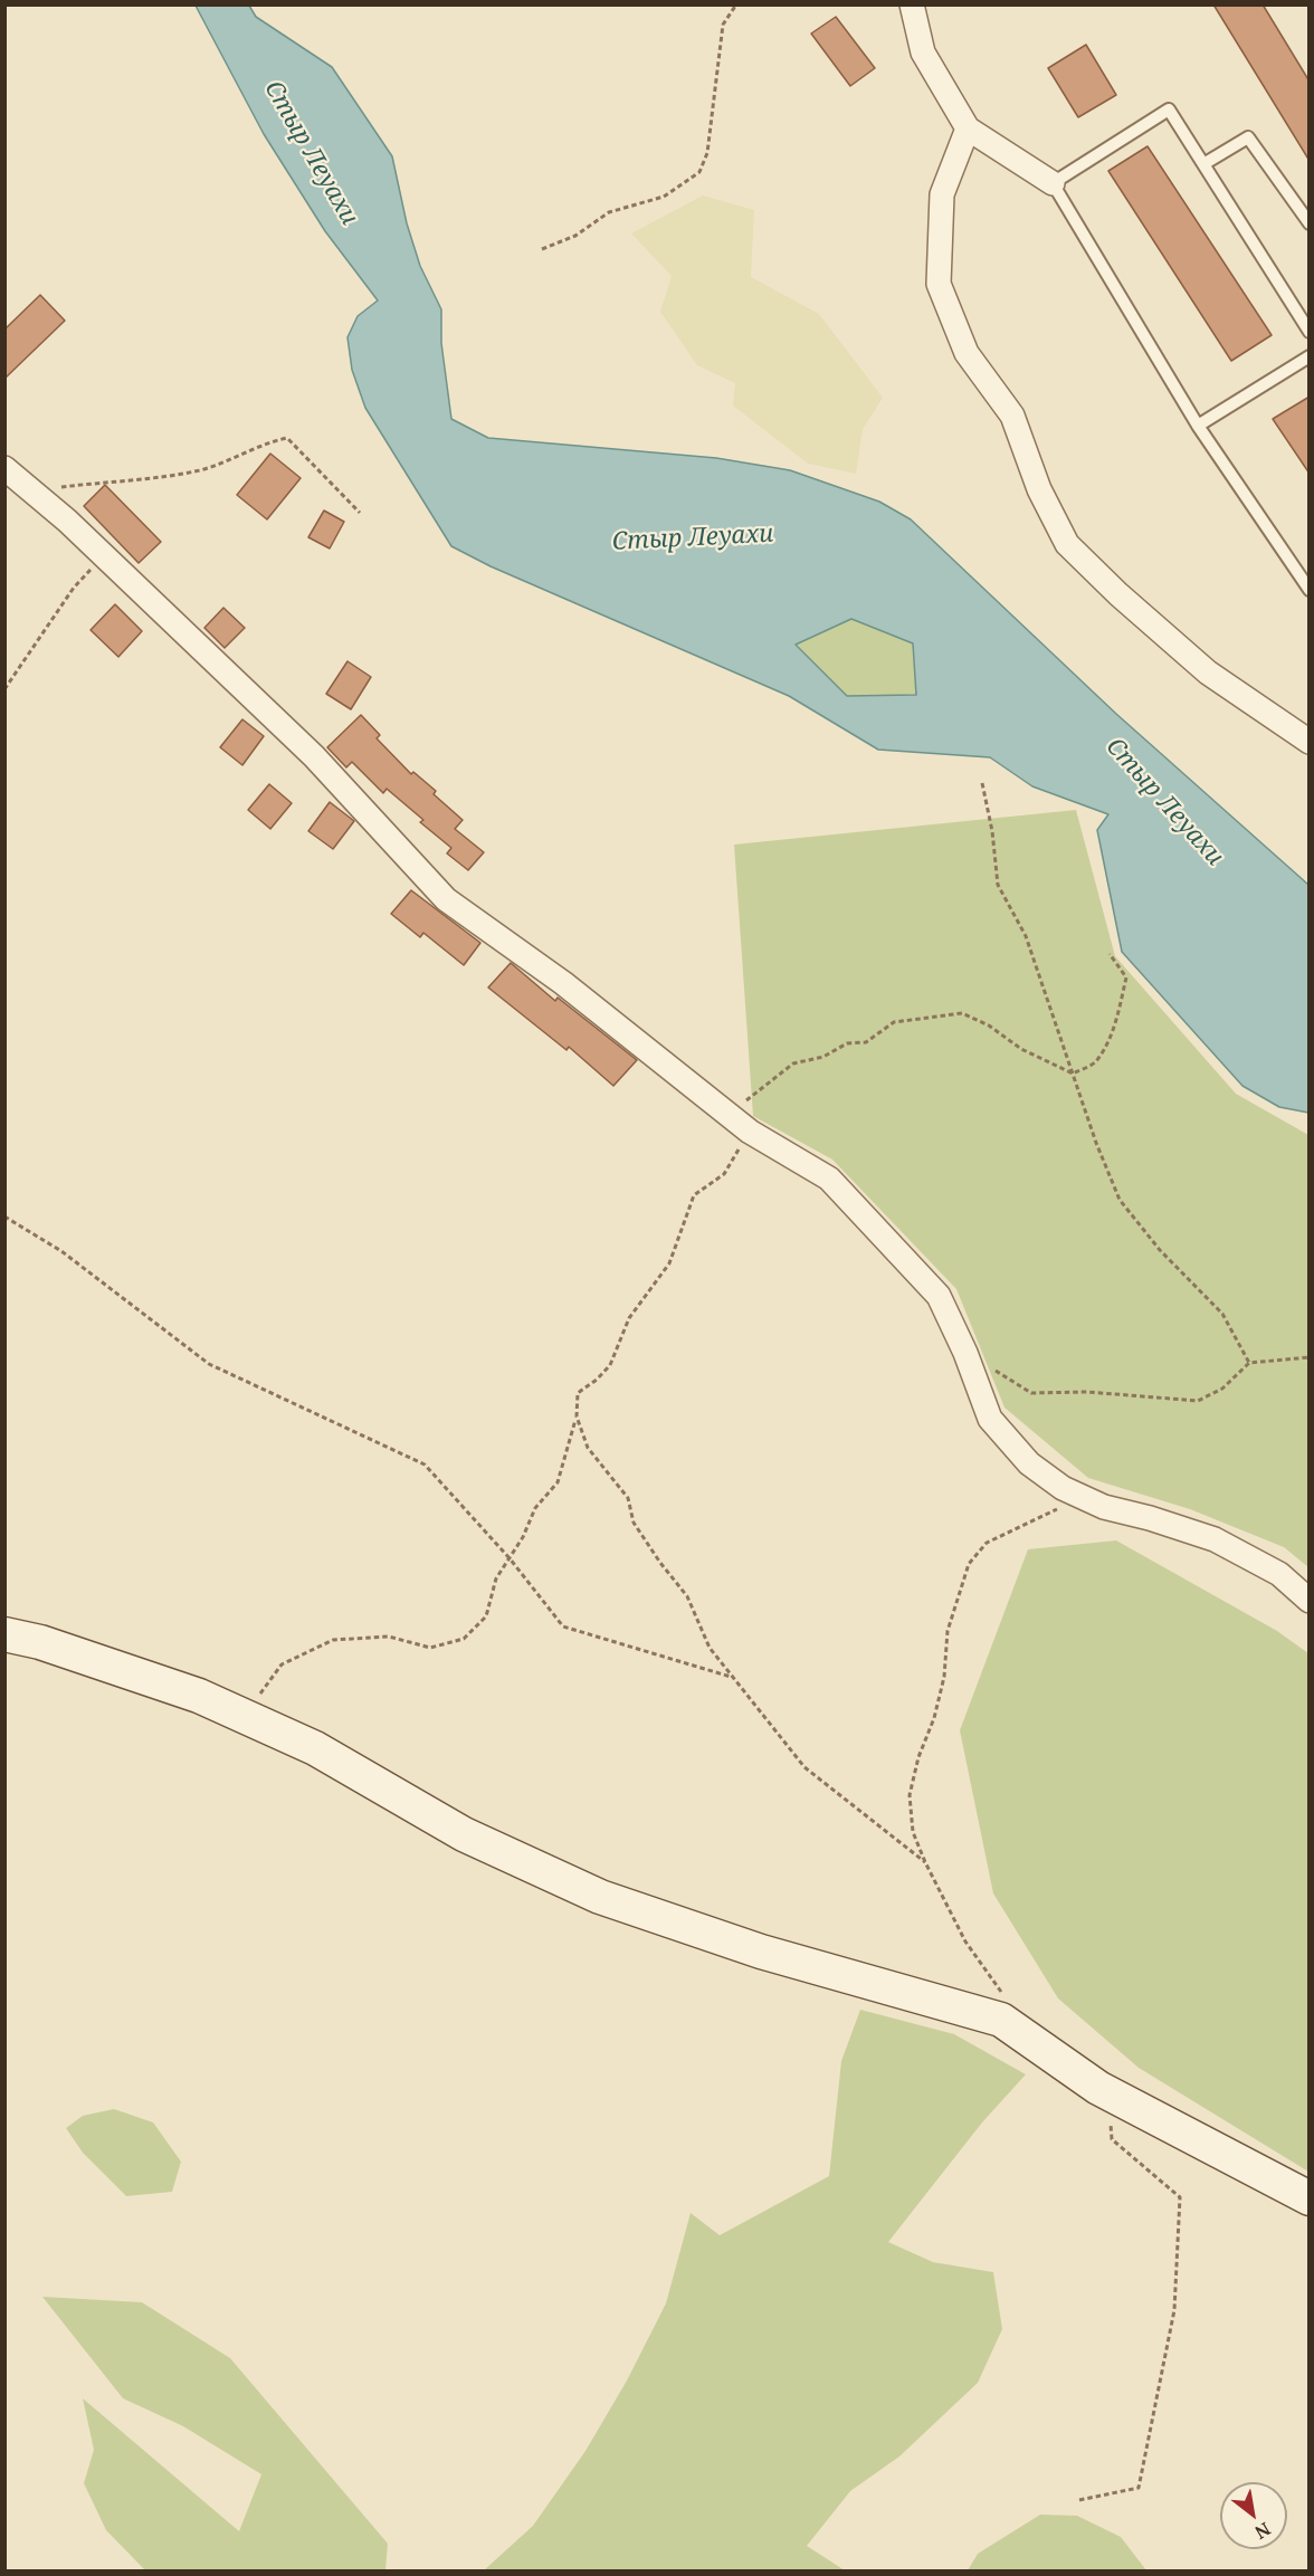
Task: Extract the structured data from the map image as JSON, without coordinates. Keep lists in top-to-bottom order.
{
  "water": ["Стыр Леуахи"],
  "north": "bottom right"
}
